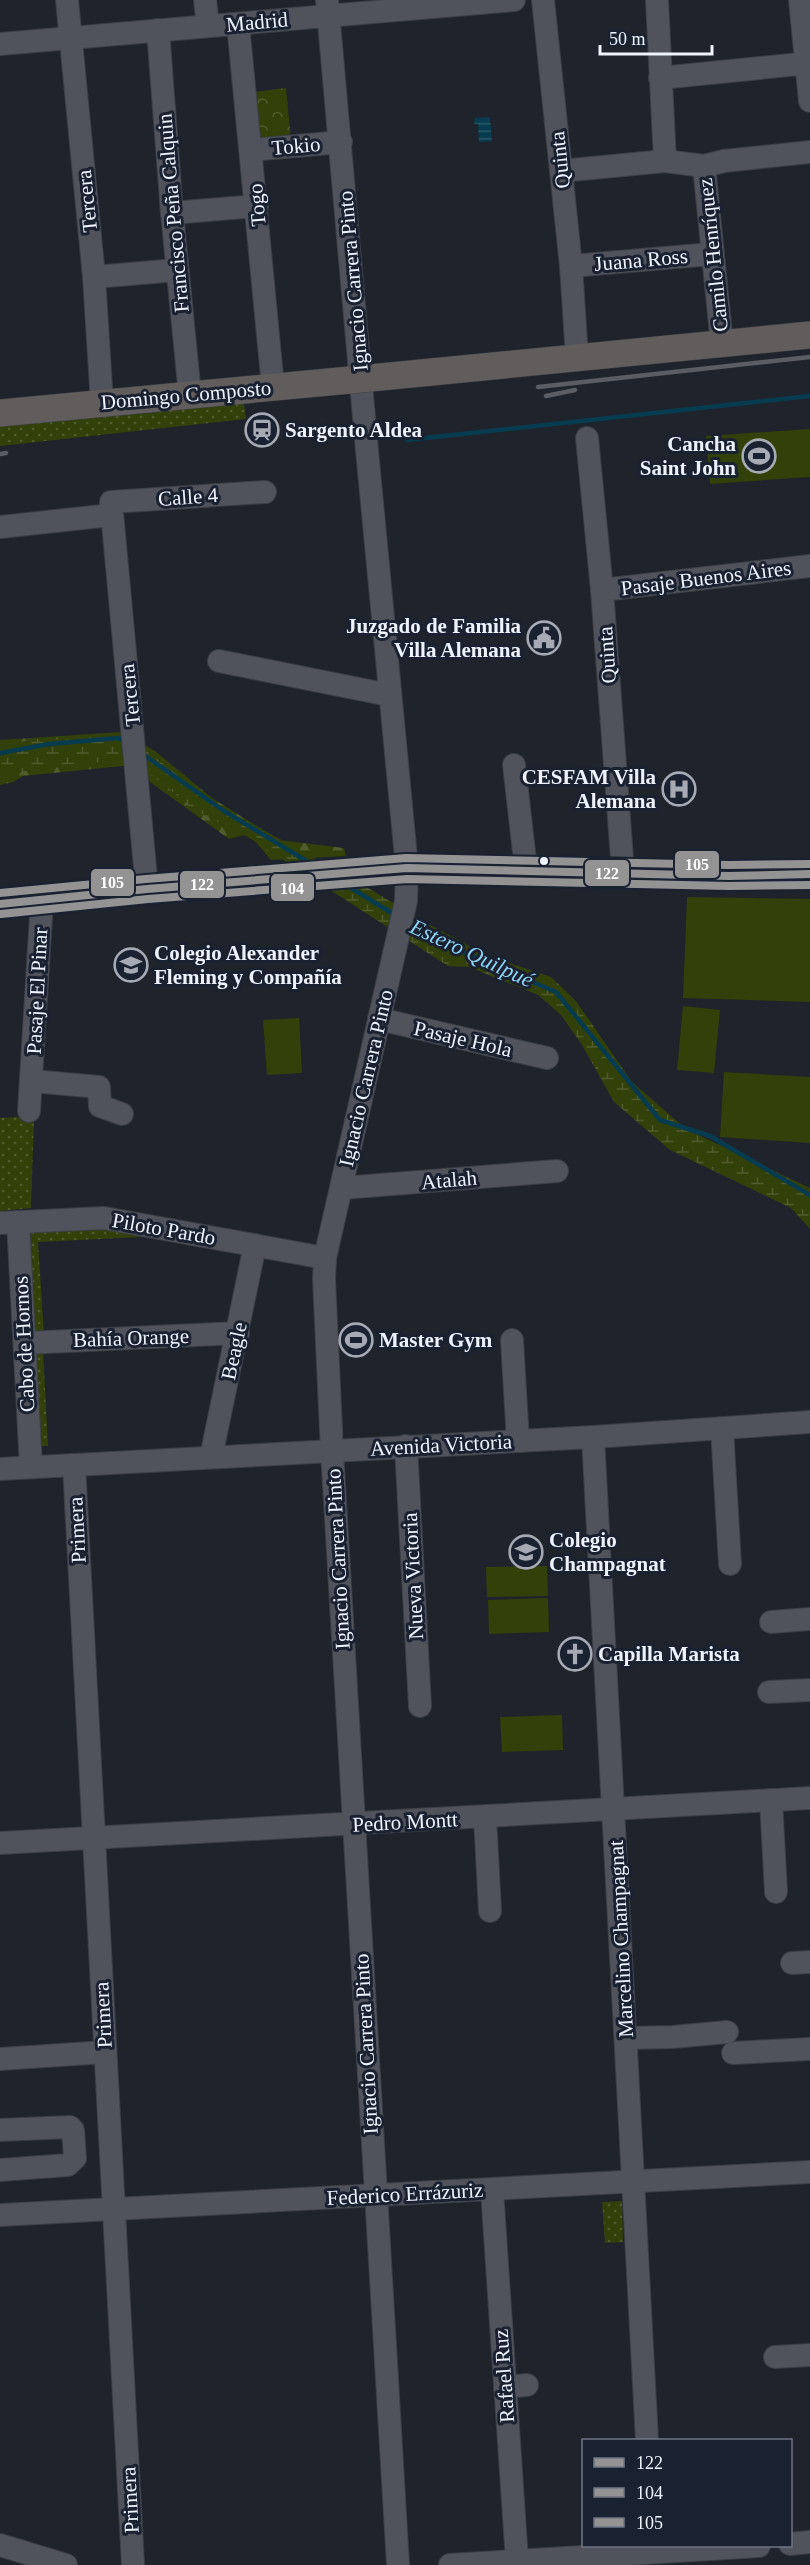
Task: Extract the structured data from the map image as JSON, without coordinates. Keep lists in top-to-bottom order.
{
  "streets": {
    "main road": ["Domingo Composto"],
    "street": [
      "Madrid",
      "Tokio",
      "Quinta",
      "Tercera",
      "Togo",
      "Francisco Peña Calquin",
      "Camilo Henríquez",
      "Juana Ross",
      "Ignacio Carrera Pinto",
      "Calle 4",
      "Pasaje Buenos Aires",
      "Pasaje El Pinar",
      "Pasaje Hola",
      "Atalah",
      "Piloto Pardo",
      "Bahía Orange",
      "Cabo de Hornos",
      "Beagle",
      "Avenida Victoria",
      "Primera",
      "Nueva Victoria",
      "Pedro Montt",
      "Marcelino Champagnat",
      "Federico Errázuriz",
      "Rafael Ruz"
    ]
  },
  "crossings": [
    ["Madrid", "Tercera"],
    ["Madrid", "Togo"],
    ["Madrid", "Francisco Peña Calquin"],
    ["Madrid", "Ignacio Carrera Pinto"],
    ["Tokio", "Togo"],
    ["Tokio", "Ignacio Carrera Pinto"],
    ["Quinta", "Juana Ross"],
    ["Quinta", "Domingo Composto"],
    ["Quinta", "Pasaje Buenos Aires"],
    ["Tercera", "Domingo Composto"],
    ["Tercera", "Calle 4"],
    ["Togo", "Domingo Composto"],
    ["Francisco Peña Calquin", "Domingo Composto"],
    ["Camilo Henríquez", "Juana Ross"],
    ["Ignacio Carrera Pinto", "Pasaje Hola"],
    ["Ignacio Carrera Pinto", "Atalah"],
    ["Ignacio Carrera Pinto", "Piloto Pardo"],
    ["Ignacio Carrera Pinto", "Avenida Victoria"],
    ["Ignacio Carrera Pinto", "Pedro Montt"],
    ["Ignacio Carrera Pinto", "Federico Errázuriz"],
    ["Piloto Pardo", "Cabo de Hornos"],
    ["Piloto Pardo", "Beagle"],
    ["Bahía Orange", "Cabo de Hornos"],
    ["Bahía Orange", "Beagle"],
    ["Cabo de Hornos", "Avenida Victoria"],
    ["Beagle", "Avenida Victoria"],
    ["Avenida Victoria", "Primera"],
    ["Avenida Victoria", "Nueva Victoria"],
    ["Avenida Victoria", "Marcelino Champagnat"],
    ["Primera", "Pedro Montt"],
    ["Primera", "Federico Errázuriz"],
    ["Pedro Montt", "Marcelino Champagnat"],
    ["Marcelino Champagnat", "Federico Errázuriz"],
    ["Federico Errázuriz", "Rafael Ruz"]
  ],
  "water": ["Estero Quilpué"],
  "places": {
    "station": ["Sargento Aldea"],
    "sports": ["Cancha Saint John", "Master Gym"],
    "public building": ["Juzgado de Familia Villa Alemana"],
    "hospital": ["CESFAM Villa Alemana"],
    "school or university": ["Colegio Alexander Fleming y Compañía", "Colegio Champagnat"],
    "church": ["Capilla Marista"]
  },
  "lines": ["transit line 105", "transit line 122", "transit line 104"],
  "legend": ["122", "104", "105"],
  "scale_bar": "50 m"
}
